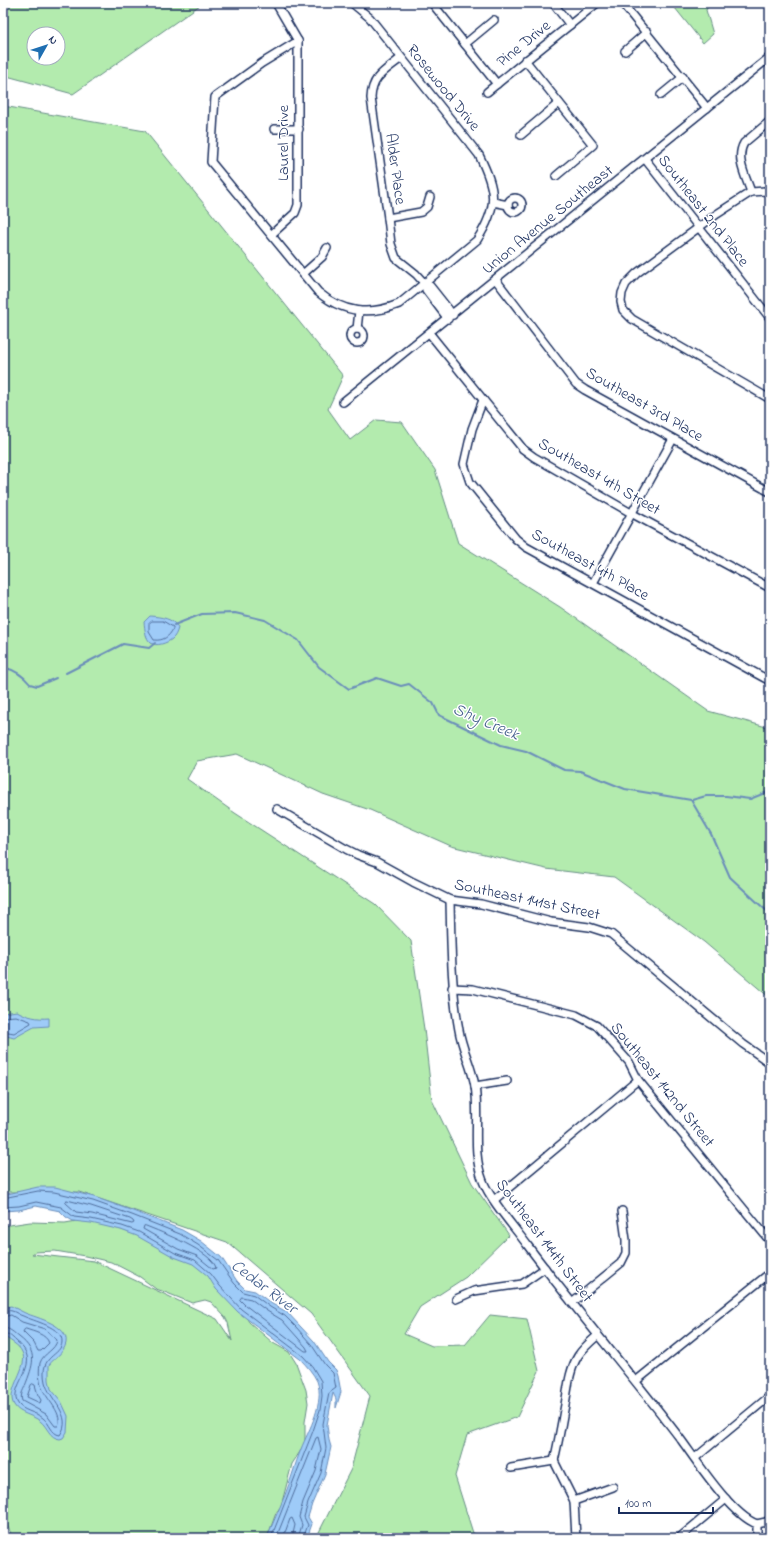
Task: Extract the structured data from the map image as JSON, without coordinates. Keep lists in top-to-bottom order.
{
  "streets": {
    "street": [
      "Pine Drive",
      "Rosewood Drive",
      "Laurel Drive",
      "Alder Place",
      "Southeast 2nd Place",
      "Union Avenue Southeast",
      "Southeast 3rd Place",
      "Southeast 4th Street",
      "Southeast 4th Place",
      "Southeast 141st Street",
      "Southeast 142nd Street",
      "Southeast 144th Street"
    ]
  },
  "crossings": [
    ["Rosewood Drive", "Alder Place"],
    ["Alder Place", "Union Avenue Southeast"],
    ["Southeast 2nd Place", "Union Avenue Southeast"],
    ["Union Avenue Southeast", "Southeast 3rd Place"],
    ["Union Avenue Southeast", "Southeast 4th Street"],
    ["Southeast 4th Street", "Southeast 4th Place"],
    ["Southeast 141st Street", "Southeast 144th Street"],
    ["Southeast 142nd Street", "Southeast 144th Street"]
  ],
  "water": ["Shy Creek", "Cedar River"],
  "scale_bar": "100 m",
  "north": "top right"
}
